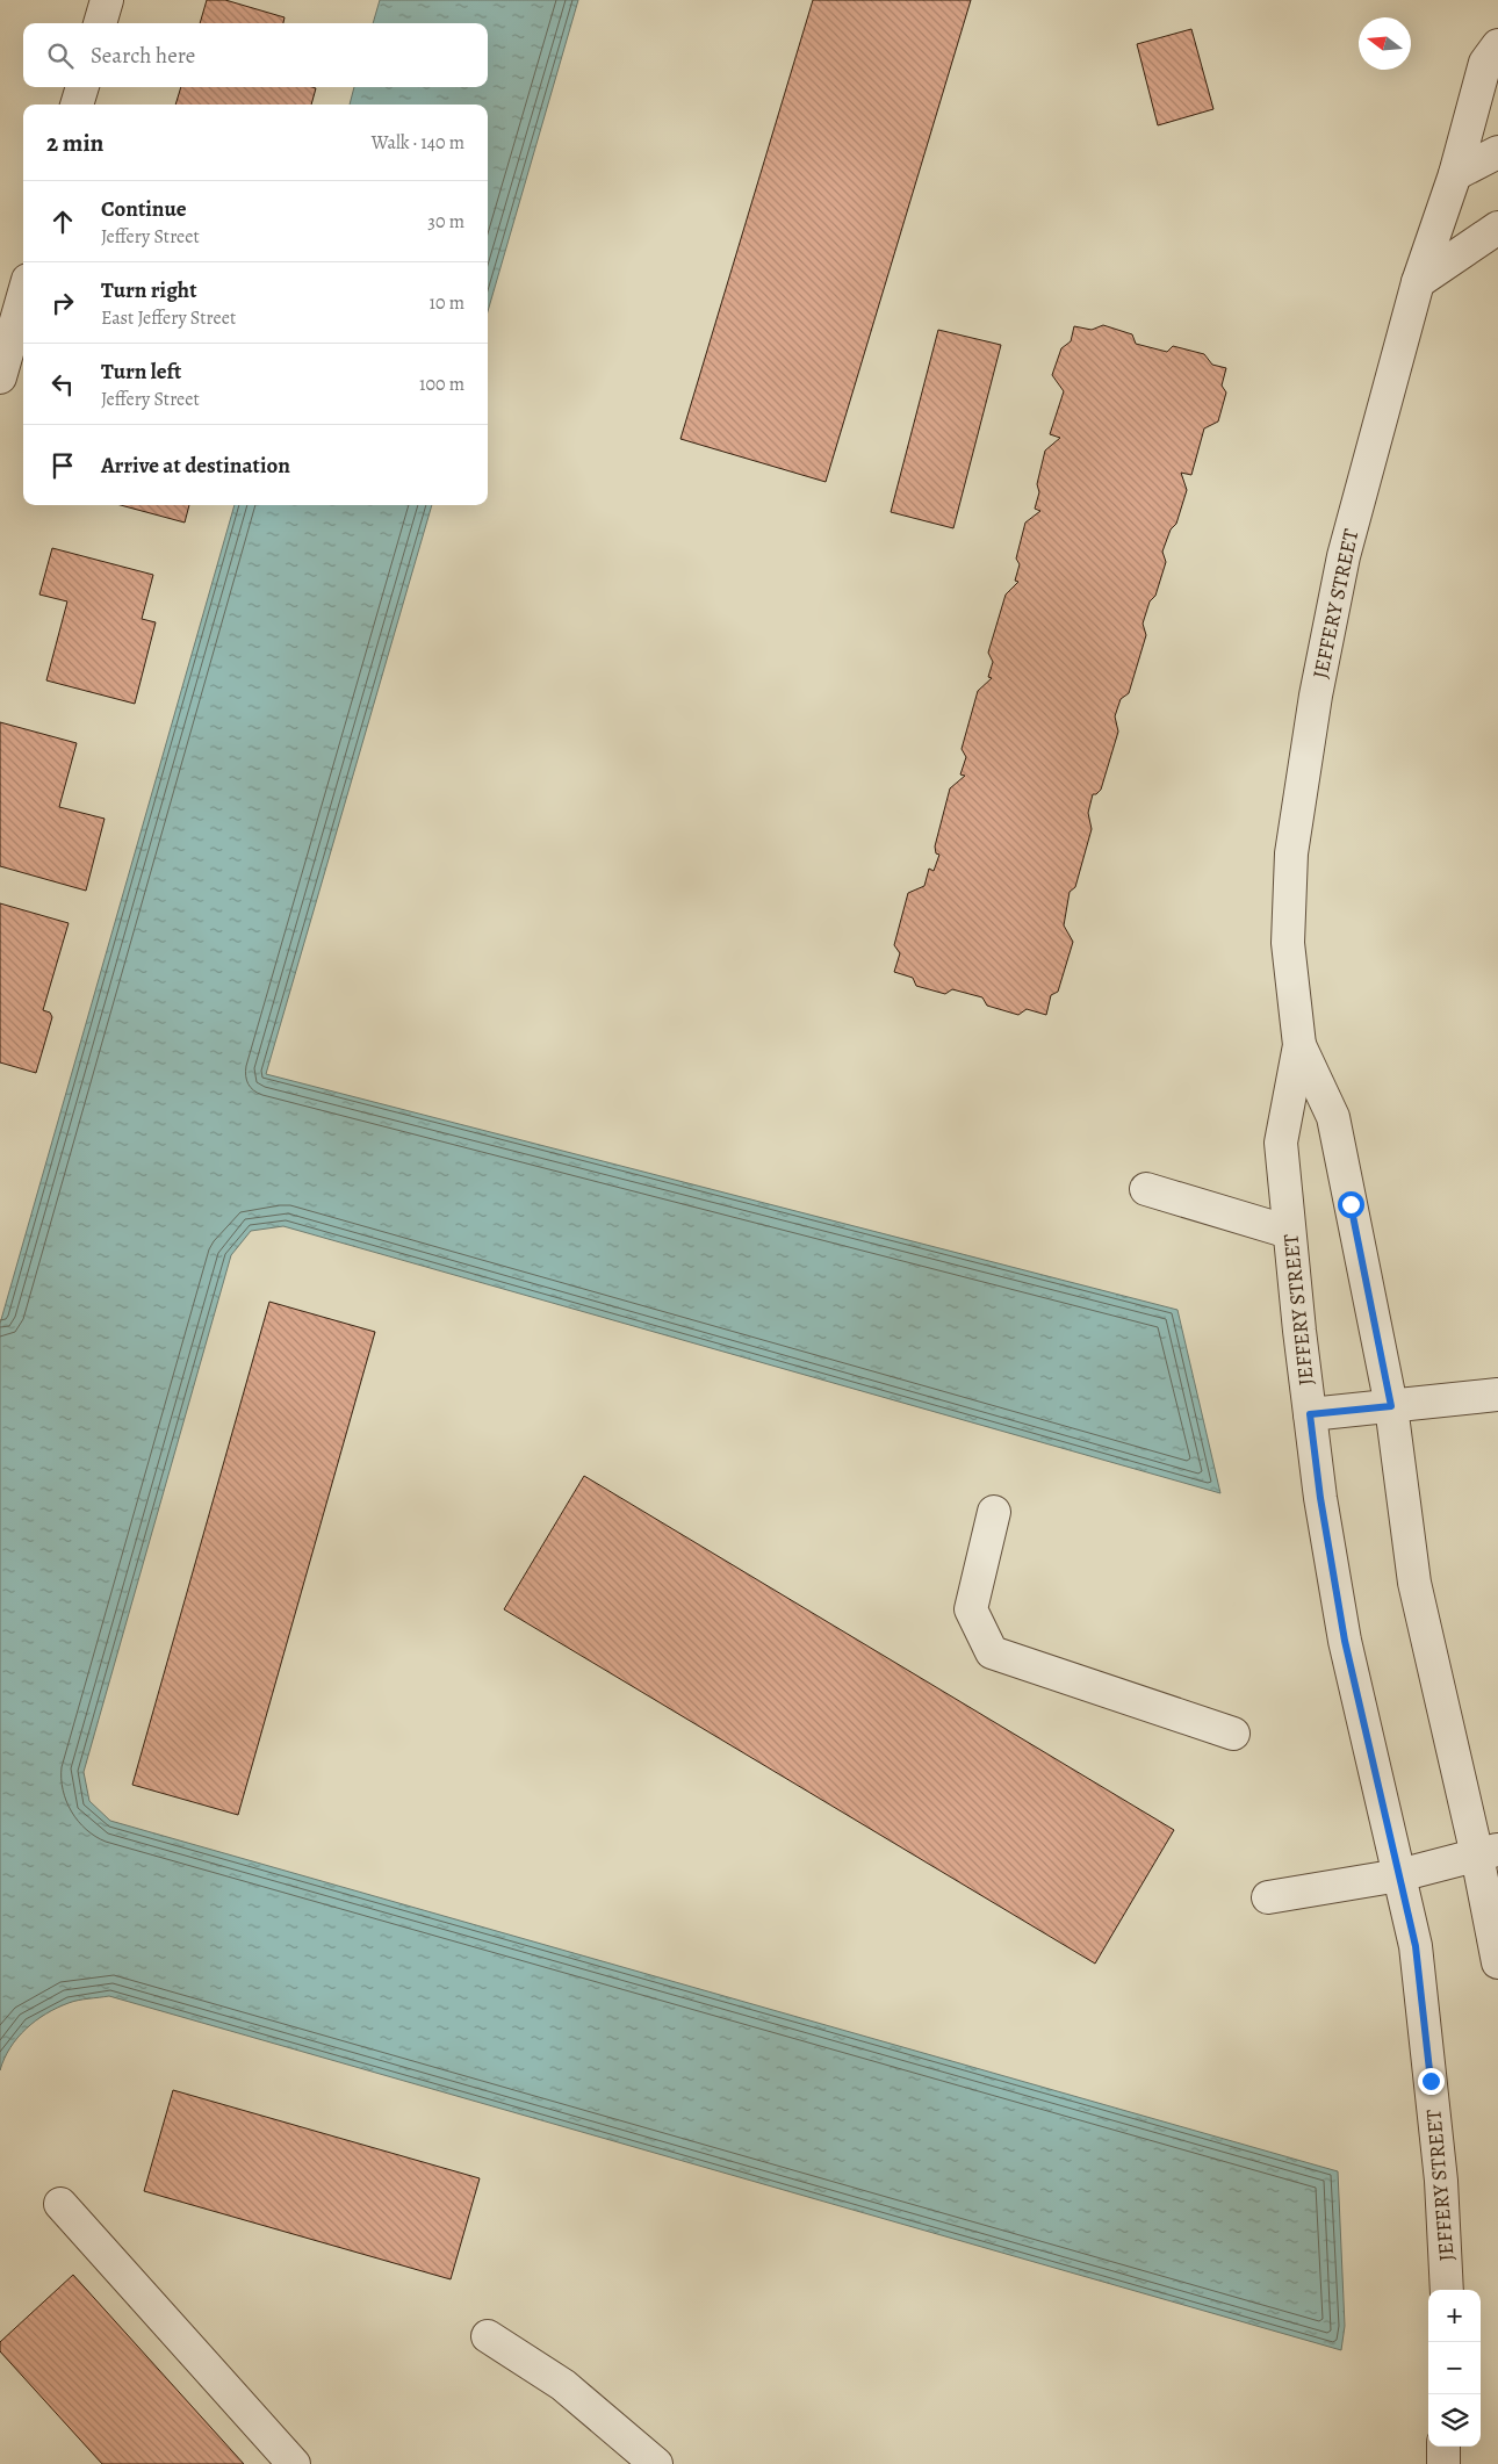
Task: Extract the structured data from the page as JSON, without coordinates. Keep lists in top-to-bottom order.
{
  "streets": {
    "street": ["JEFFERY STREET"]
  },
  "north": "left",
  "page": {
    "search": "Search here",
    "heading": ["2 min", "Walk · 140 m"],
    "list": [
      ["Continue", "Jeffery Street", "30 m"],
      ["Turn right", "East Jeffery Street", "10 m"],
      ["Turn left", "Jeffery Street", "100 m"],
      "Arrive at destination"
    ],
    "map_buttons": ["+", "−"]
  }
}
